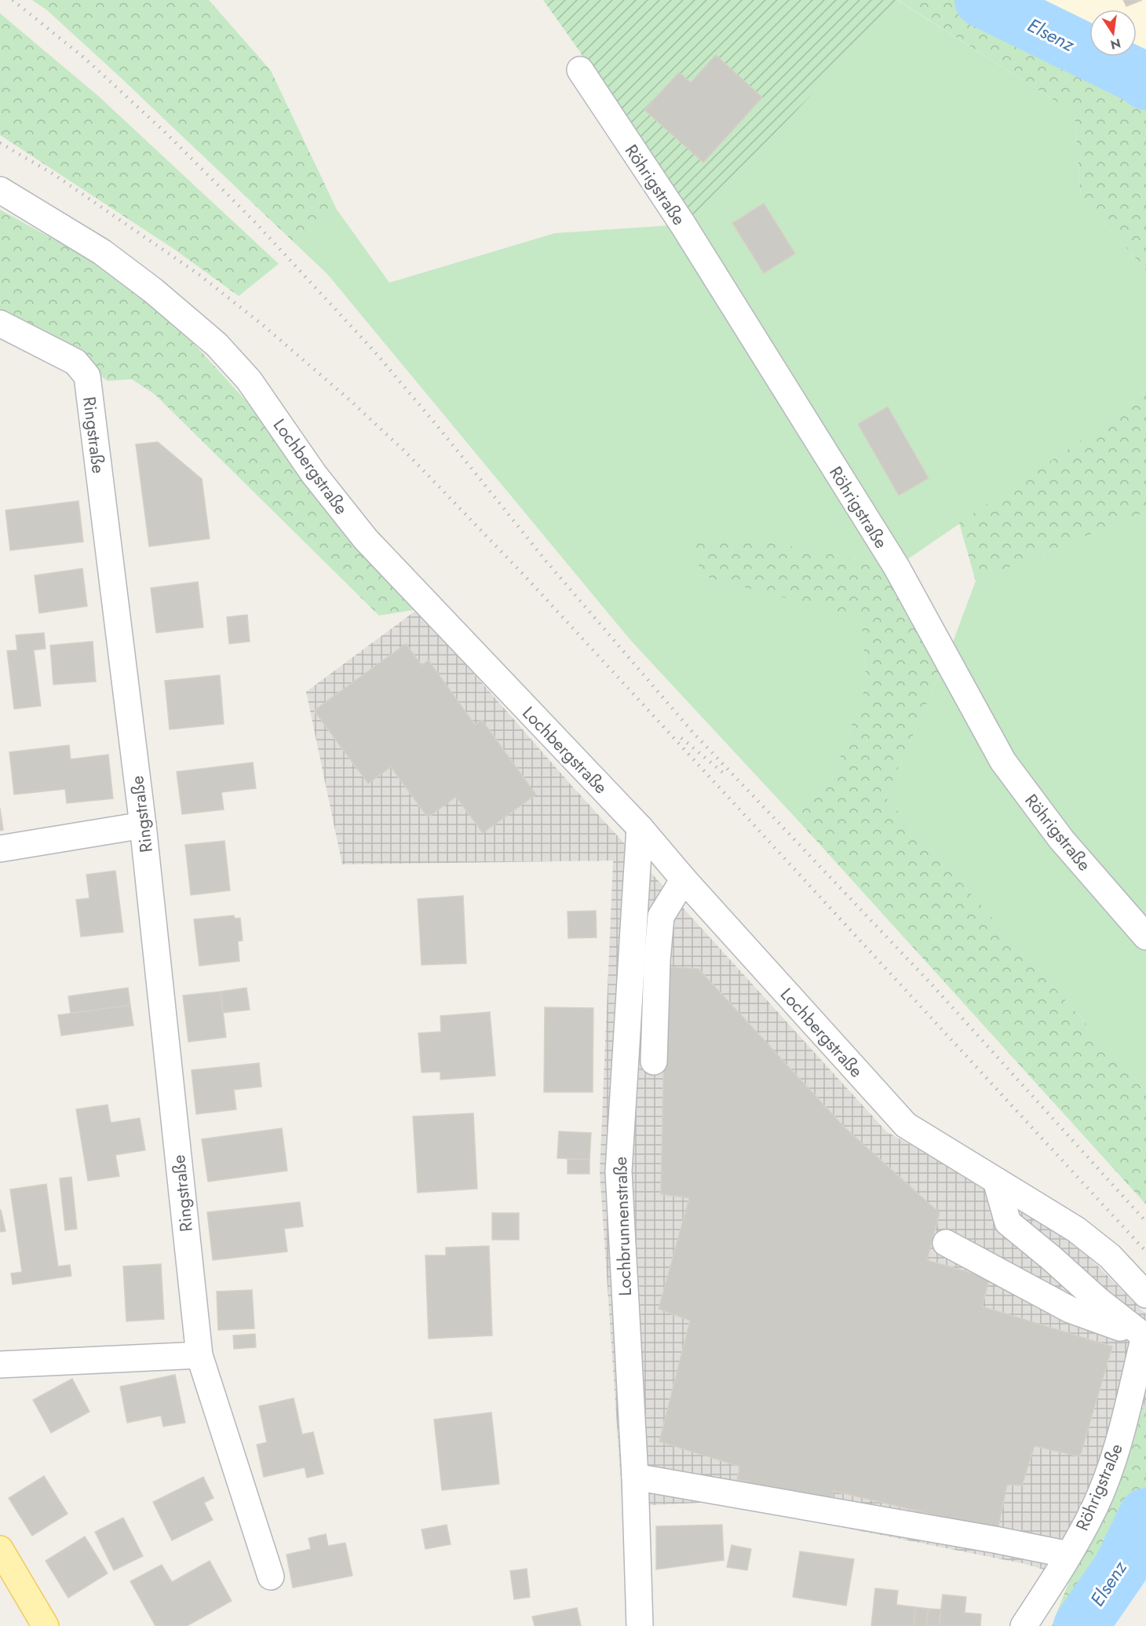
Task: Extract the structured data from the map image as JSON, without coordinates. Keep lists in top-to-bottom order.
{
  "streets": {
    "street": [
      "Röhrigstraße",
      "Ringstraße",
      "Lochbergstraße",
      "Lochbrunnenstraße"
    ]
  },
  "crossings": [
    ["Lochbergstraße", "Lochbrunnenstraße"]
  ],
  "water": ["Elsenz"],
  "north": "bottom"
}
